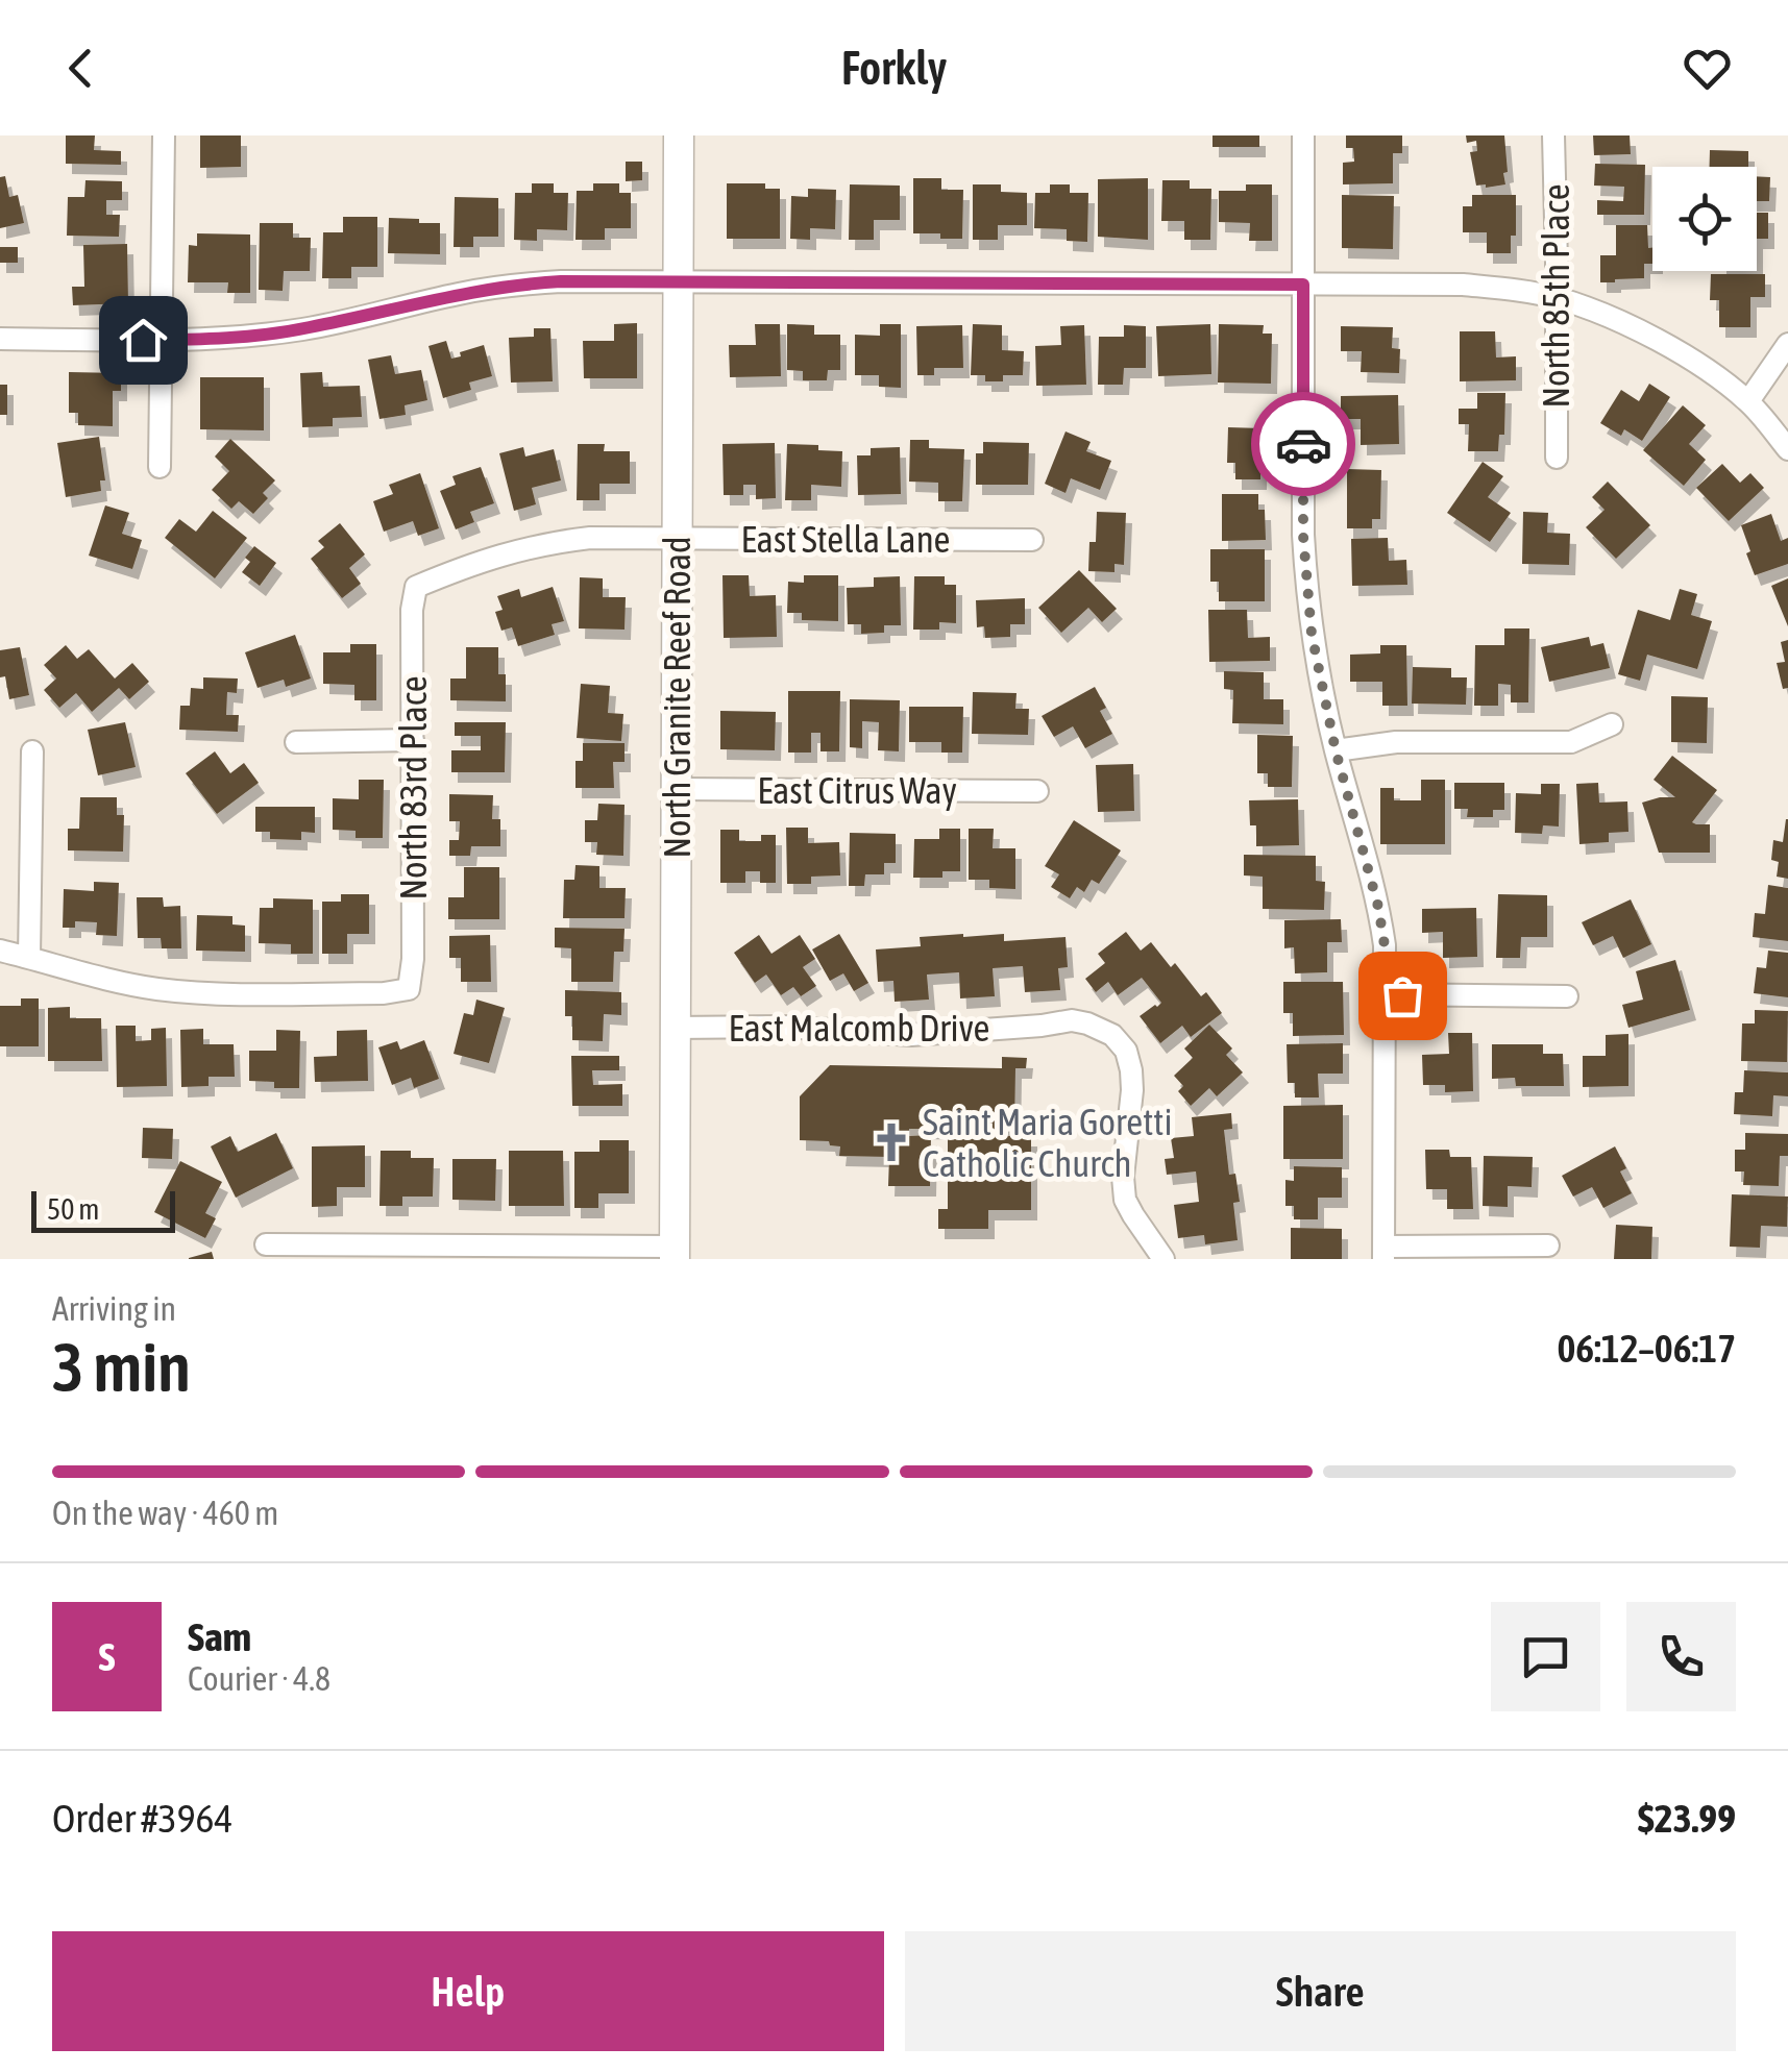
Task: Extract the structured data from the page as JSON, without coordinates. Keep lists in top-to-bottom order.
{
  "streets": {
    "street": [
      "North 85th Place",
      "East Stella Lane",
      "North Granite Reef Road",
      "North 83rd Place",
      "East Citrus Way",
      "East Malcomb Drive"
    ]
  },
  "crossings": [
    ["East Stella Lane", "North Granite Reef Road"],
    ["East Stella Lane", "North 83rd Place"],
    ["North Granite Reef Road", "East Citrus Way"],
    ["North Granite Reef Road", "East Malcomb Drive"]
  ],
  "places": {
    "church": ["Saint Maria Goretti Catholic Church"]
  },
  "scale_bar": "50 m",
  "page": {
    "header": "Forkly",
    "scale": "50 m",
    "heading": ["3 min", "Arriving in", "06:12–06:17"],
    "panel": [
      "Sam",
      "Courier · 4.8",
      "Order #3964",
      "$23.99"
    ],
    "bar": "On the way · 460 m",
    "round": "S",
    "buttons": ["Help", "Share"]
  }
}
